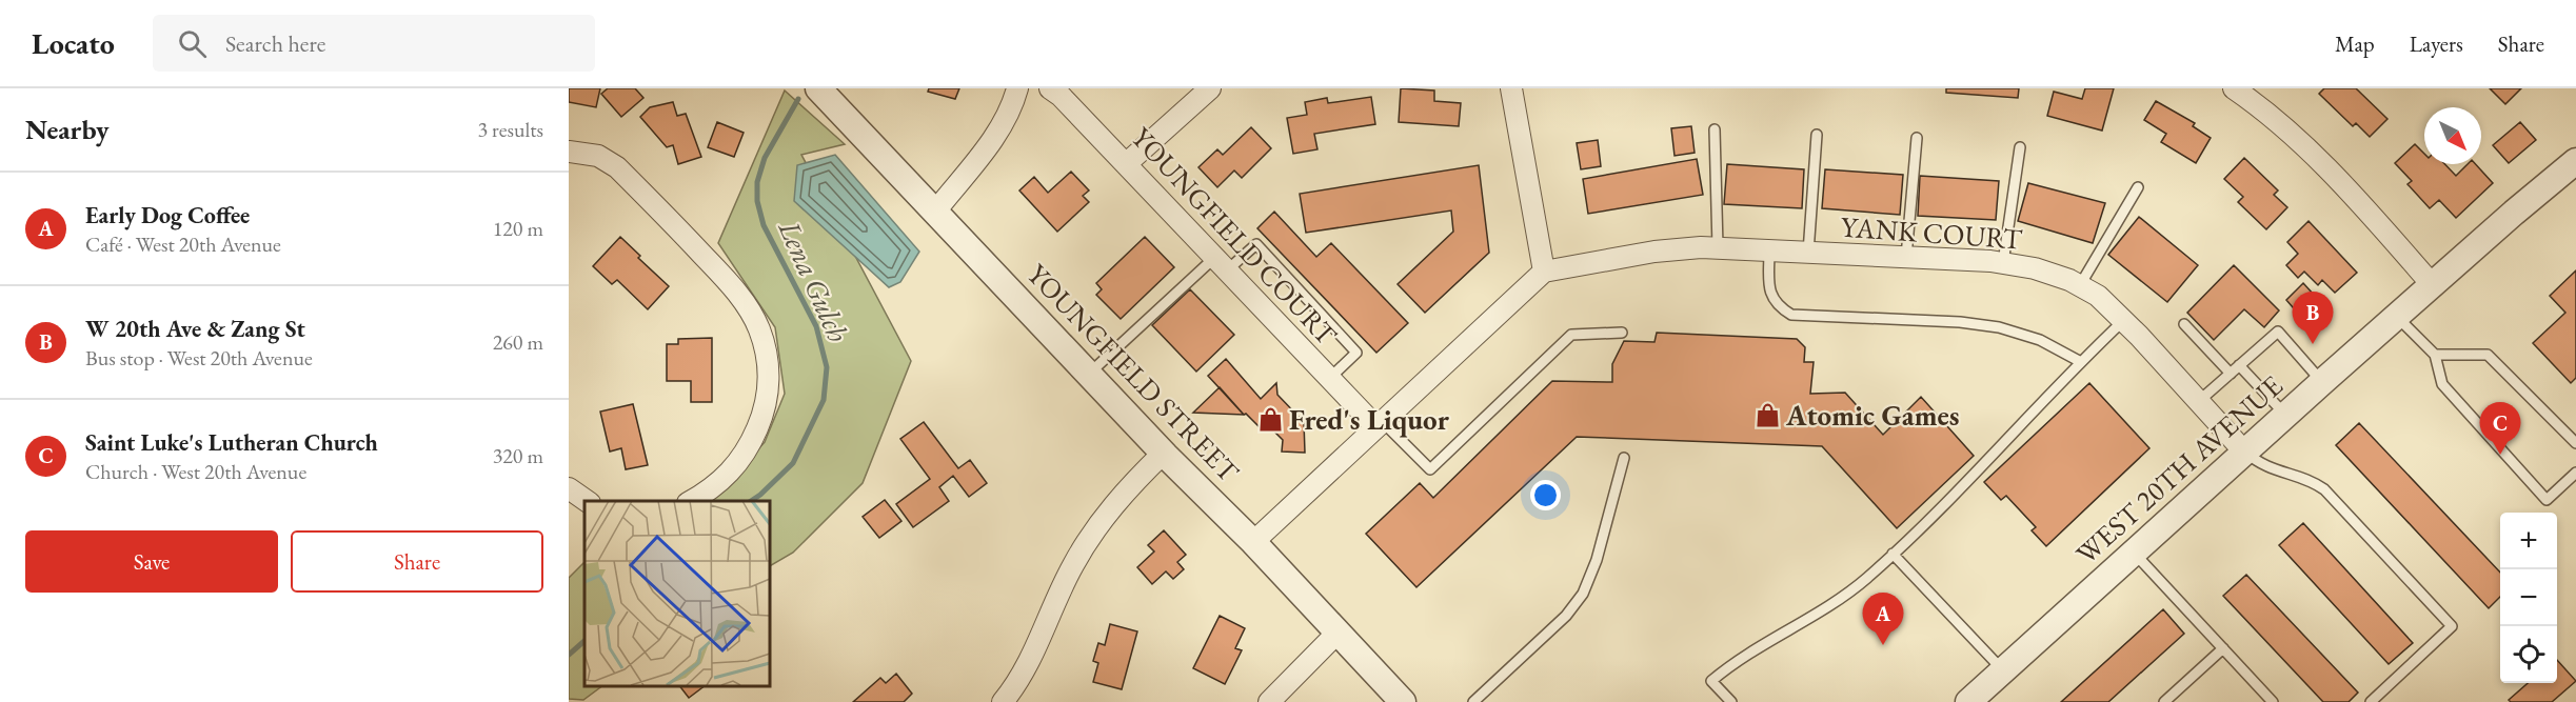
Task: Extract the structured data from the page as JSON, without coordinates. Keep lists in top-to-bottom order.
{
  "streets": {
    "street": [
      "YANK COURT",
      "YOUNGFIELD COURT",
      "YOUNGFIELD STREET",
      "WEST 20TH AVENUE"
    ]
  },
  "crossings": [
    ["YANK COURT", "WEST 20TH AVENUE"]
  ],
  "water": ["Lena Gulch"],
  "places": {
    "shop": ["Atomic Games", "Fred's Liquor"]
  },
  "north": "bottom right",
  "page": {
    "header": "Locato",
    "search": "Search here",
    "nav": ["Map", "Layers", "Share"],
    "heading": ["Nearby", "3 results"],
    "list": [
      {
        "mark": "A",
        "name": "Early Dog Coffee",
        "note": "Café · West 20th Avenue",
        "value": "120 m"
      },
      {
        "mark": "B",
        "name": "W 20th Ave & Zang St",
        "note": "Bus stop · West 20th Avenue",
        "value": "260 m"
      },
      {
        "mark": "C",
        "name": "Saint Luke's Lutheran Church",
        "note": "Church · West 20th Avenue",
        "value": "320 m"
      }
    ],
    "pins": ["B", "C", "A"],
    "buttons": ["Save", "Share"],
    "map_buttons": ["+", "−"]
  }
}
